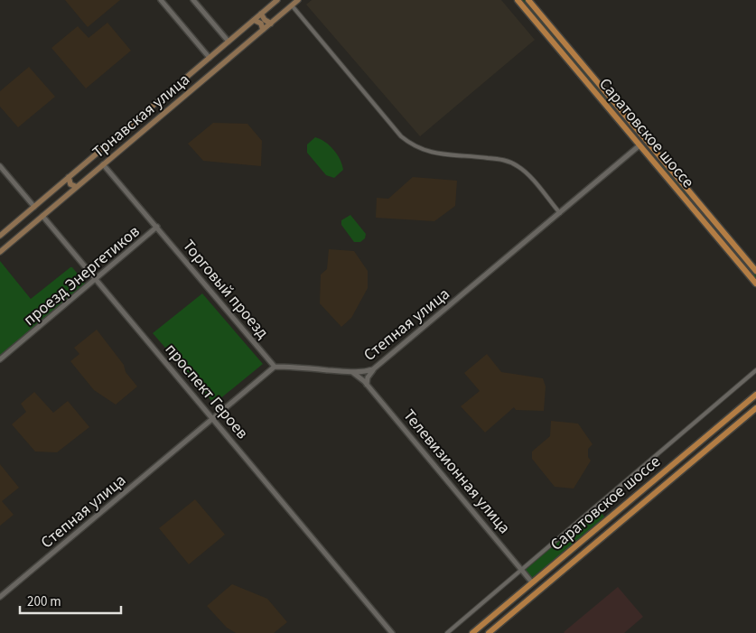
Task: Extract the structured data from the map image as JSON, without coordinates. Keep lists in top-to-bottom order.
{
  "streets": {
    "main road": [
      "Трнавская улица",
      "Саратовское шоссе",
      "проспект Героев",
      "Телевизионная улица"
    ],
    "street": ["проезд Энергетиков", "Торговый проезд", "Степная улица"]
  },
  "crossings": [
    ["Трнавская улица", "Торговый проезд"],
    ["Трнавская улица", "проспект Героев"],
    ["Саратовское шоссе", "Степная улица"],
    ["Саратовское шоссе", "Телевизионная улица"],
    ["проезд Энергетиков", "Торговый проезд"],
    ["проезд Энергетиков", "проспект Героев"],
    ["Торговый проезд", "Степная улица"],
    ["Степная улица", "проспект Героев"],
    ["Степная улица", "Телевизионная улица"]
  ],
  "scale_bar": "200 m"
}
